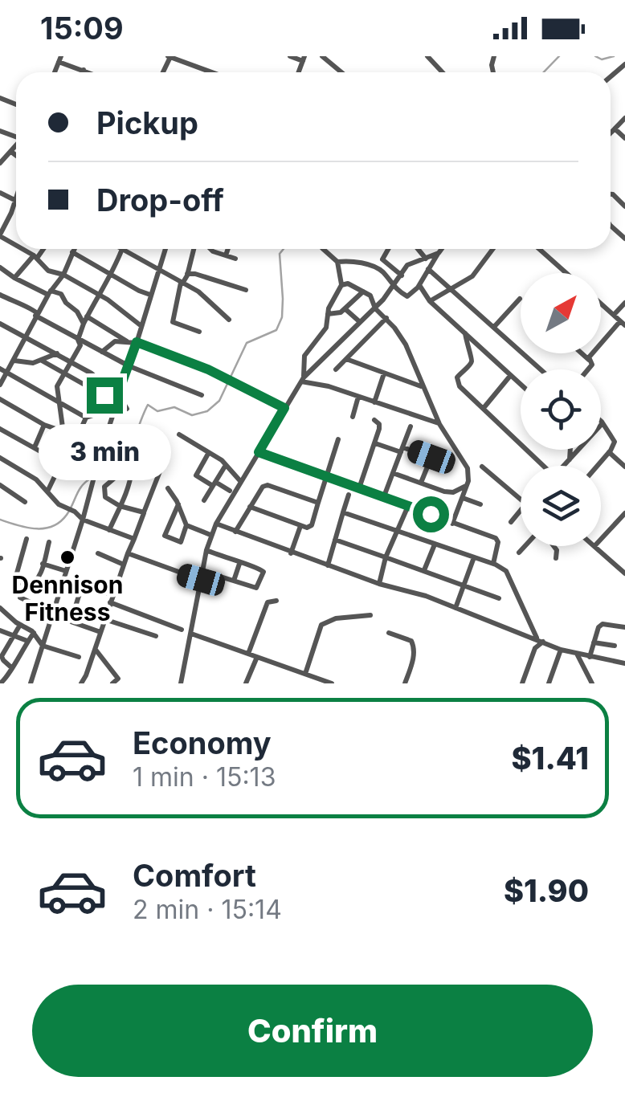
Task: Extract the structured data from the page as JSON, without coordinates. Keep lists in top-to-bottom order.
{
  "places": ["Dennison Fitness"],
  "north": "top right",
  "page": {
    "status": "15:09",
    "banner": ["Pickup", "Drop-off"],
    "bubble": "3 min",
    "list": [
      {
        "name": "Economy",
        "note": "1 min · 15:13",
        "value": "$1.41"
      },
      {
        "name": "Comfort",
        "note": "2 min · 15:14",
        "value": "$1.90"
      }
    ],
    "buttons": "Confirm"
  }
}
